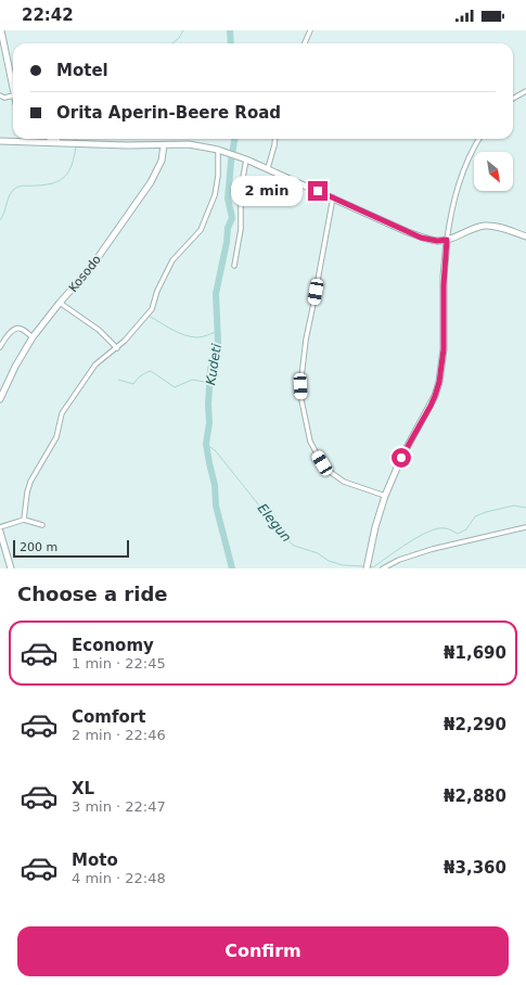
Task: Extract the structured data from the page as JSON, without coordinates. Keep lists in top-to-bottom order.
{
  "streets": {
    "main road": ["Kosodo"]
  },
  "water": ["Kudeti", "Elegun"],
  "scale_bar": "200 m",
  "north": "bottom right",
  "page": {
    "status": "22:42",
    "banner": ["Motel", "Orita Aperin-Beere Road"],
    "bubble": "2 min",
    "scale": "200 m",
    "heading": "Choose a ride",
    "list": [
      {
        "name": "Economy",
        "note": "1 min · 22:45",
        "value": "₦1,690"
      },
      {
        "name": "Comfort",
        "note": "2 min · 22:46",
        "value": "₦2,290"
      },
      {
        "name": "XL",
        "note": "3 min · 22:47",
        "value": "₦2,880"
      },
      {
        "name": "Moto",
        "note": "4 min · 22:48",
        "value": "₦3,360"
      }
    ],
    "buttons": "Confirm"
  }
}
